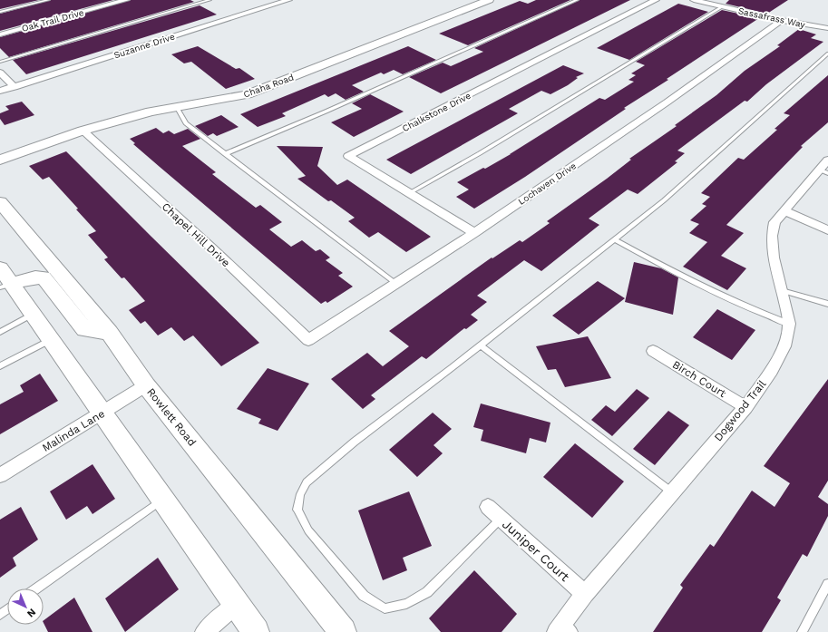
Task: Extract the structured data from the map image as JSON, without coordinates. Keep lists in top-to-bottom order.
{
  "streets": {
    "main road": ["Chaha Road", "Rowlett Road"],
    "street": [
      "Sassafrass Way",
      "Oak Trail Drive",
      "Suzanne Drive",
      "Chalkstone Drive",
      "Lochaven Drive",
      "Chapel Hill Drive",
      "Birch Court",
      "Dogwood Trail",
      "Malinda Lane",
      "Juniper Court"
    ]
  },
  "crossings": [
    ["Sassafrass Way", "Lochaven Drive"],
    ["Chaha Road", "Chapel Hill Drive"],
    ["Chalkstone Drive", "Lochaven Drive"],
    ["Lochaven Drive", "Chapel Hill Drive"],
    ["Birch Court", "Dogwood Trail"],
    ["Dogwood Trail", "Juniper Court"],
    ["Rowlett Road", "Malinda Lane"]
  ],
  "north": "bottom right"
}
